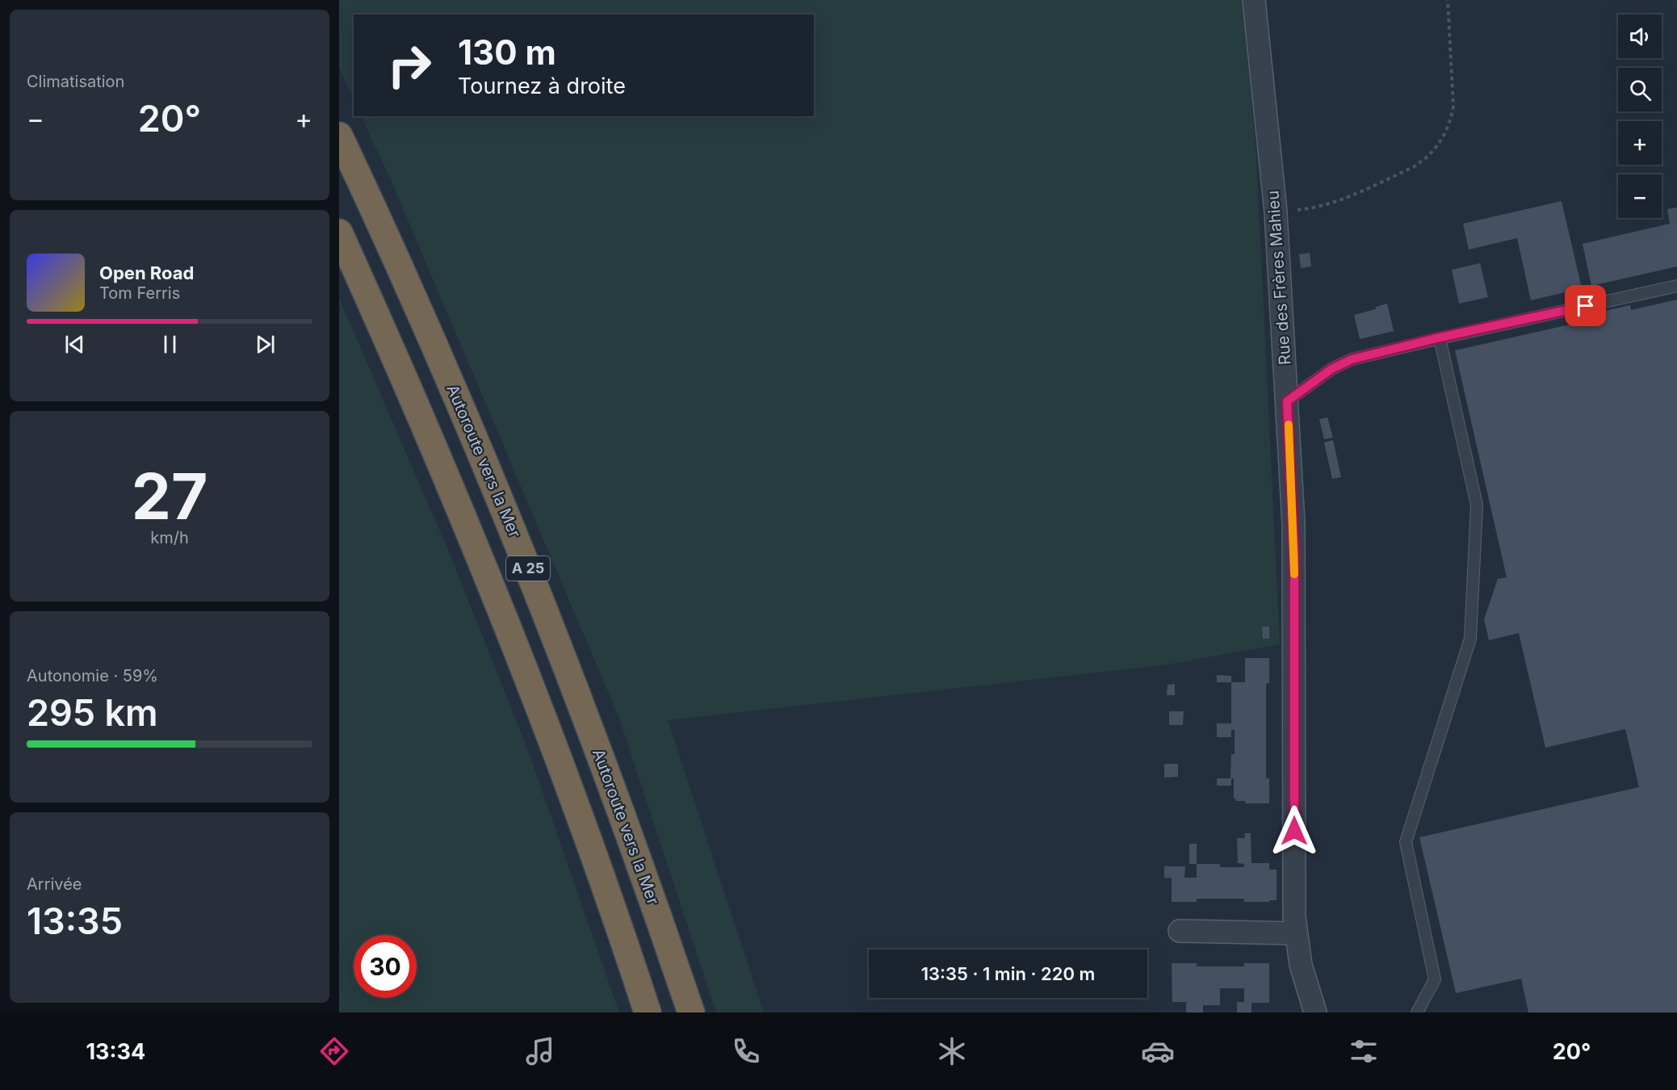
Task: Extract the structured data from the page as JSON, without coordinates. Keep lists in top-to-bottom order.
{
  "streets": {
    "highway": ["Autoroute vers la Mer", "A 25"],
    "street": ["Rue des Frères Mahieu"]
  },
  "page": {
    "tile": [
      "Climatisation",
      ["27", "km/h"],
      ["Autonomie · 59%", "295 km"],
      ["Arrivée", "13:35"]
    ],
    "map_buttons": ["+", "−"],
    "turn": ["130 m", "Tournez à droite"],
    "heat": ["−", "20°", "+"],
    "song": ["Open Road", "Tom Ferris"],
    "limit": "30",
    "trip": "13:35 · 1 min · 220 m",
    "tabs": ["13:34", "20°"]
  }
}
